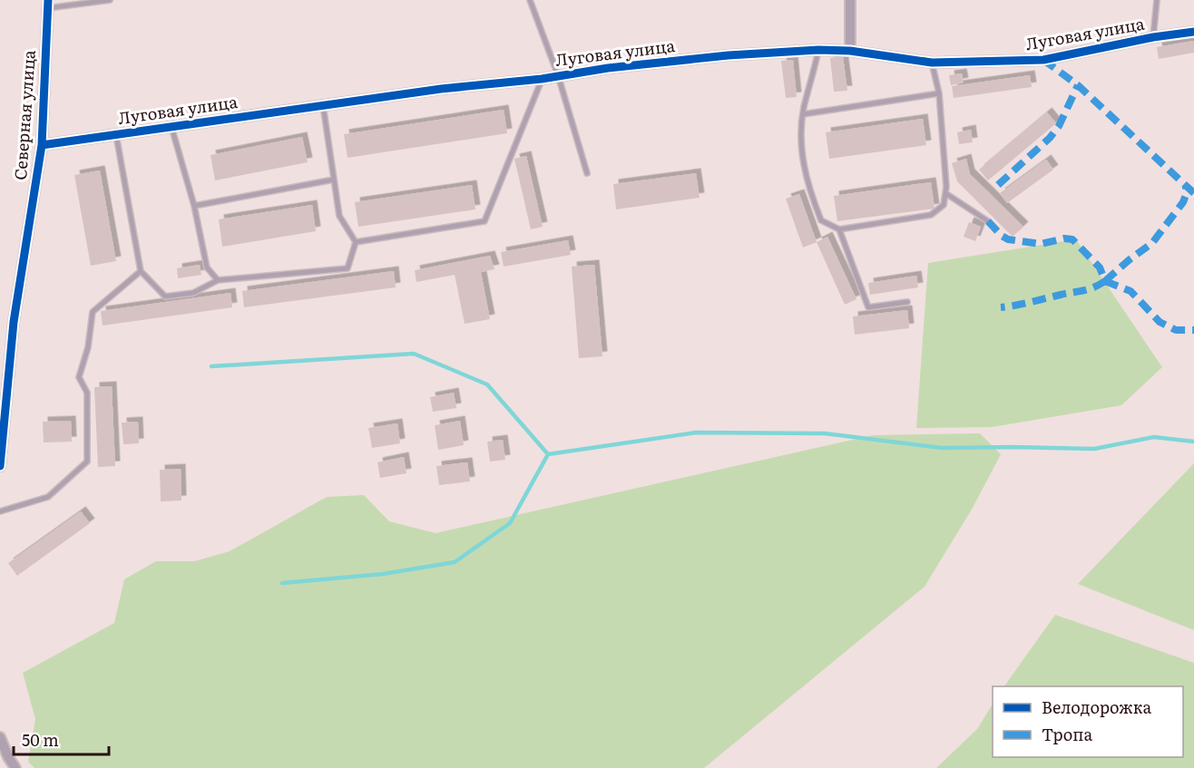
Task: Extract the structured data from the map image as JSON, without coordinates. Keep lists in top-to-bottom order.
{
  "streets": {
    "street": ["Луговая улица", "Северная улица"]
  },
  "crossings": [
    ["Луговая улица", "Северная улица"]
  ],
  "legend": ["Велодорожка", "Тропа"],
  "scale_bar": "50 m"
}
